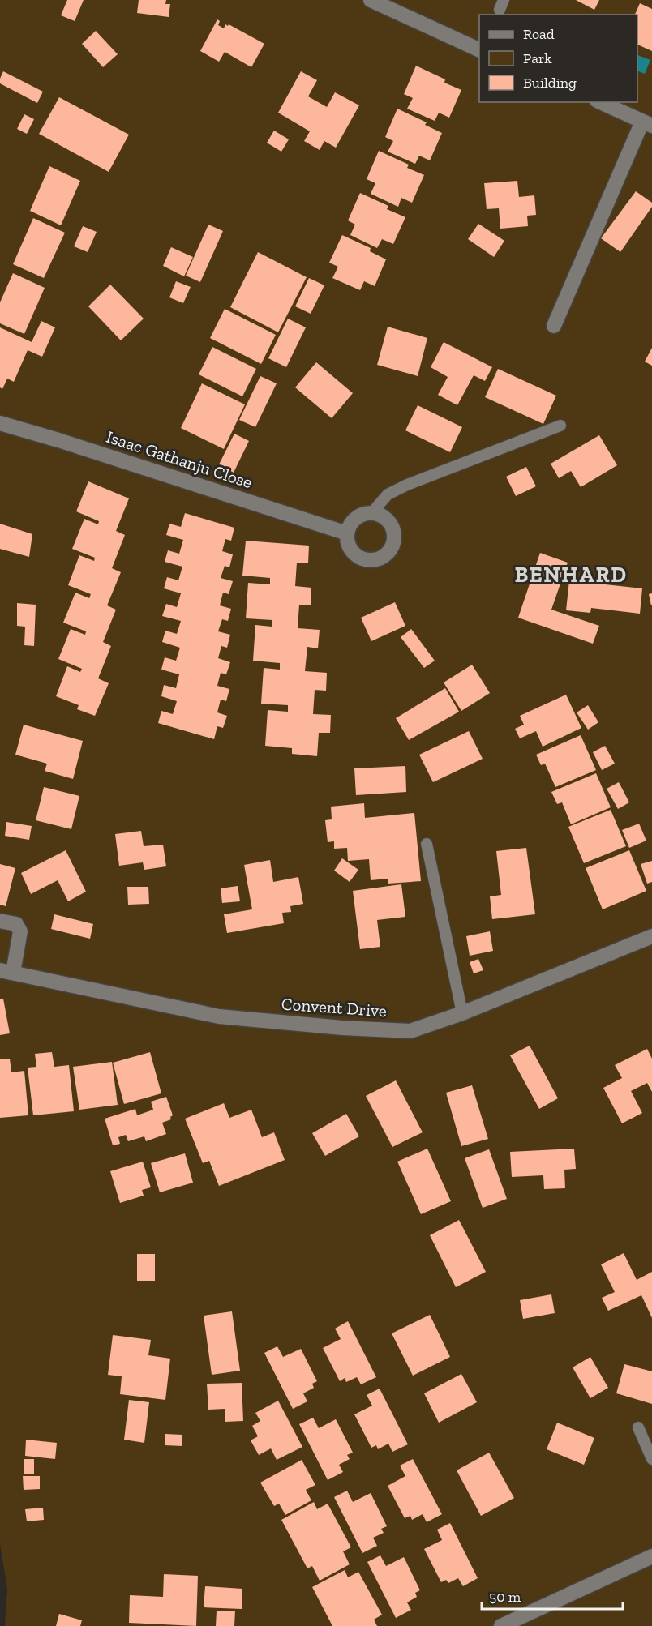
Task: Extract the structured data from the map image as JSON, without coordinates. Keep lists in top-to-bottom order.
{
  "streets": {
    "street": ["Isaac Gathanju Close", "Convent Drive"]
  },
  "districts": ["BENHARD"],
  "legend": ["Road", "Park", "Building"],
  "scale_bar": "50 m"
}
